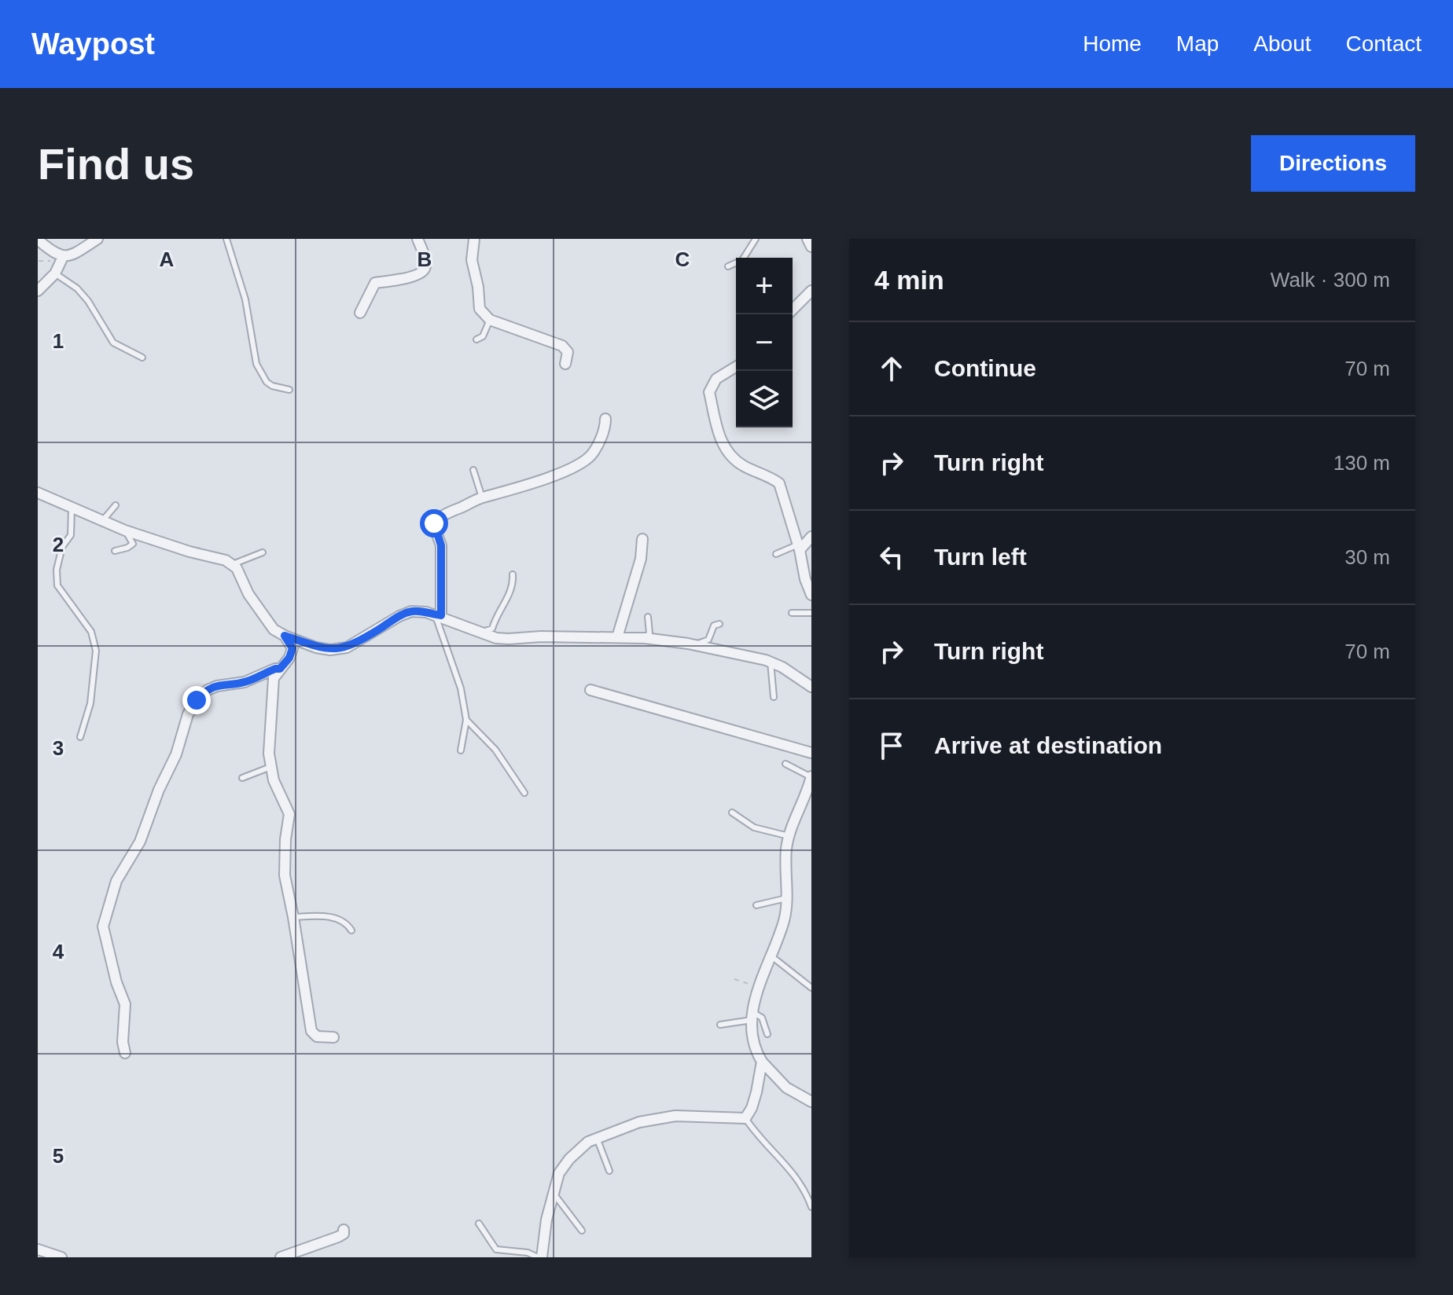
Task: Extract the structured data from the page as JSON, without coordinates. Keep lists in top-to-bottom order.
{
  "page": {
    "header": "Waypost",
    "nav": [
      "Home",
      "Map",
      "About",
      "Contact"
    ],
    "buttons": "Directions",
    "title": "Find us",
    "heading": ["4 min", "Walk · 300 m"],
    "map_buttons": ["+", "−"],
    "list": [
      ["Continue", "70 m"],
      ["Turn right", "130 m"],
      ["Turn left", "30 m"],
      ["Turn right", "70 m"],
      "Arrive at destination"
    ]
  },
  "grid": {
    "columns": ["A", "B", "C"],
    "rows": [
      "1",
      "2",
      "3",
      "4",
      "5"
    ]
  }
}
